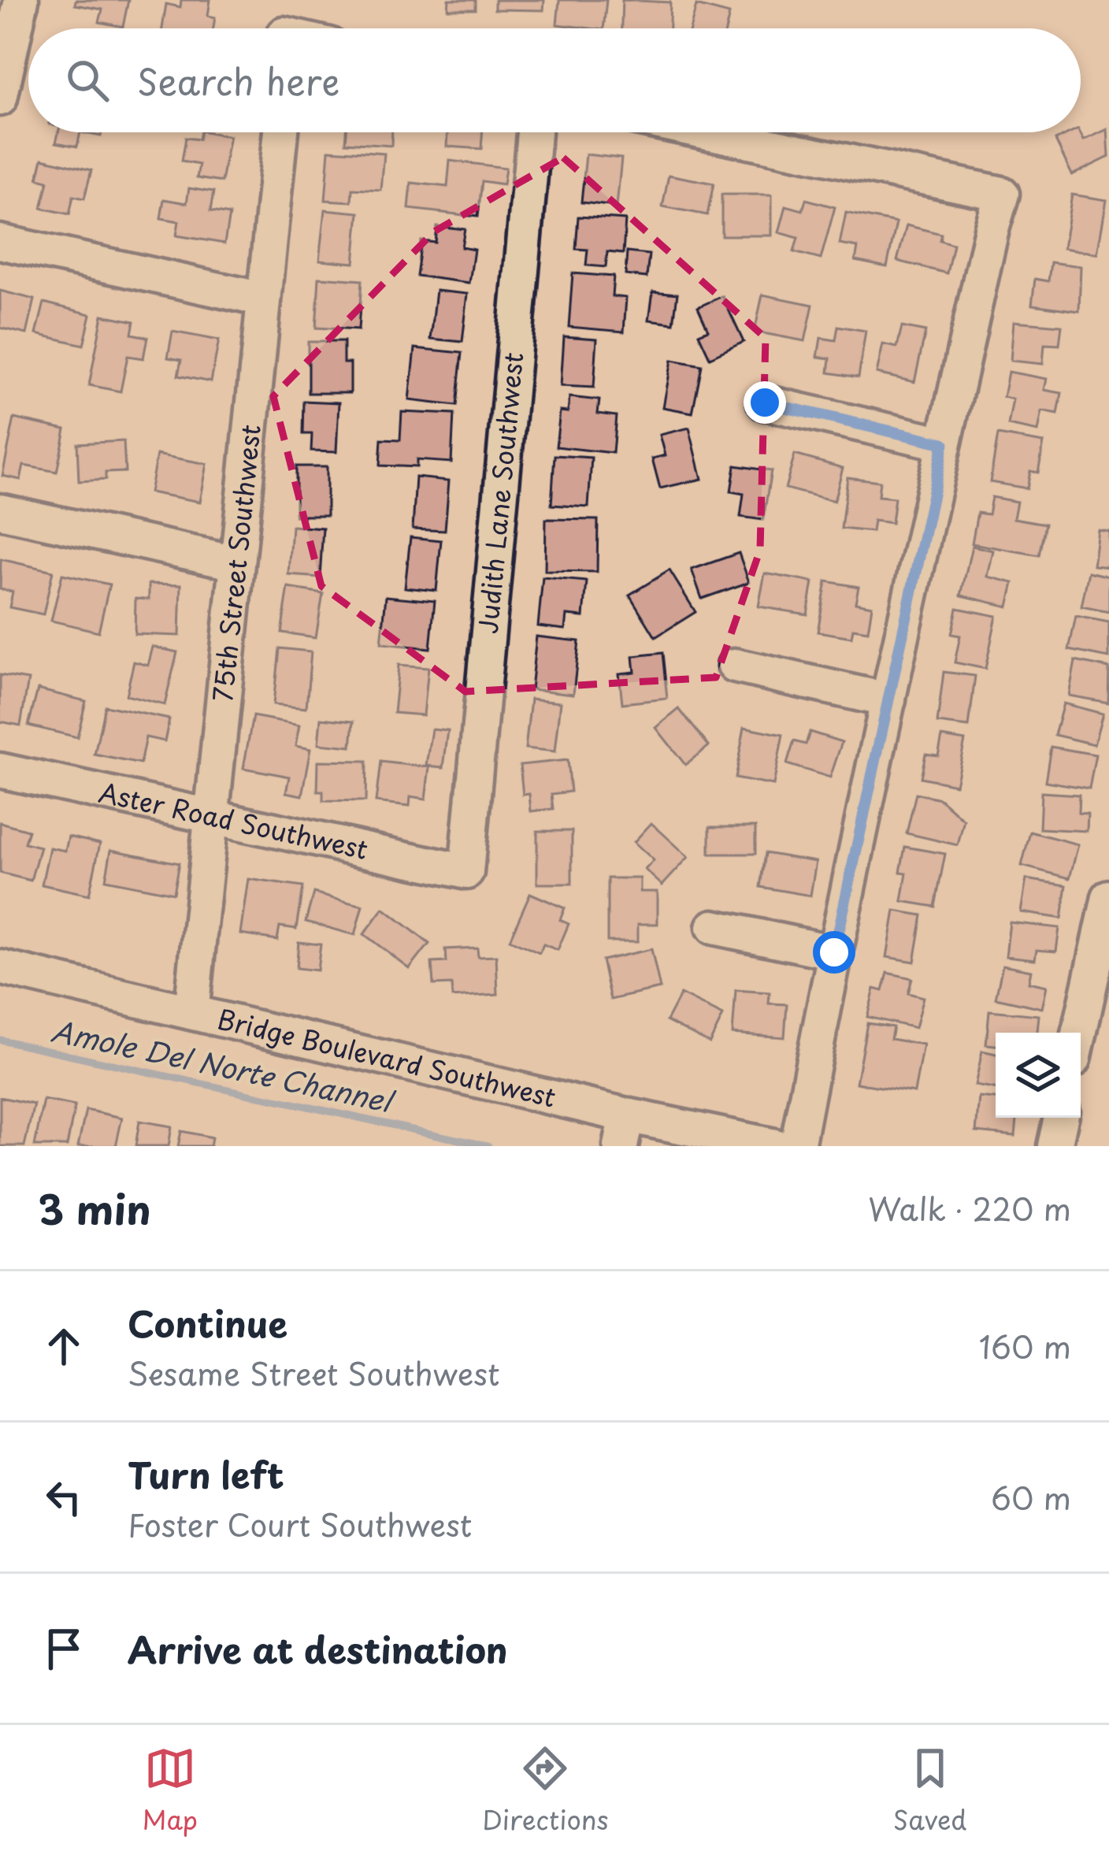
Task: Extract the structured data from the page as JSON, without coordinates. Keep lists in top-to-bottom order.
{
  "streets": {
    "street": [
      "Judith Lane Southwest",
      "75th Street Southwest",
      "Aster Road Southwest",
      "Bridge Boulevard Southwest"
    ]
  },
  "crossings": [
    ["Judith Lane Southwest", "Aster Road Southwest"],
    ["75th Street Southwest", "Aster Road Southwest"],
    ["75th Street Southwest", "Bridge Boulevard Southwest"]
  ],
  "water": ["Amole Del Norte Channel"],
  "page": {
    "search": "Search here",
    "heading": ["3 min", "Walk · 220 m"],
    "list": [
      ["Continue", "Sesame Street Southwest", "160 m"],
      ["Turn left", "Foster Court Southwest", "60 m"],
      "Arrive at destination"
    ],
    "nav": ["Map", "Directions", "Saved"]
  }
}
